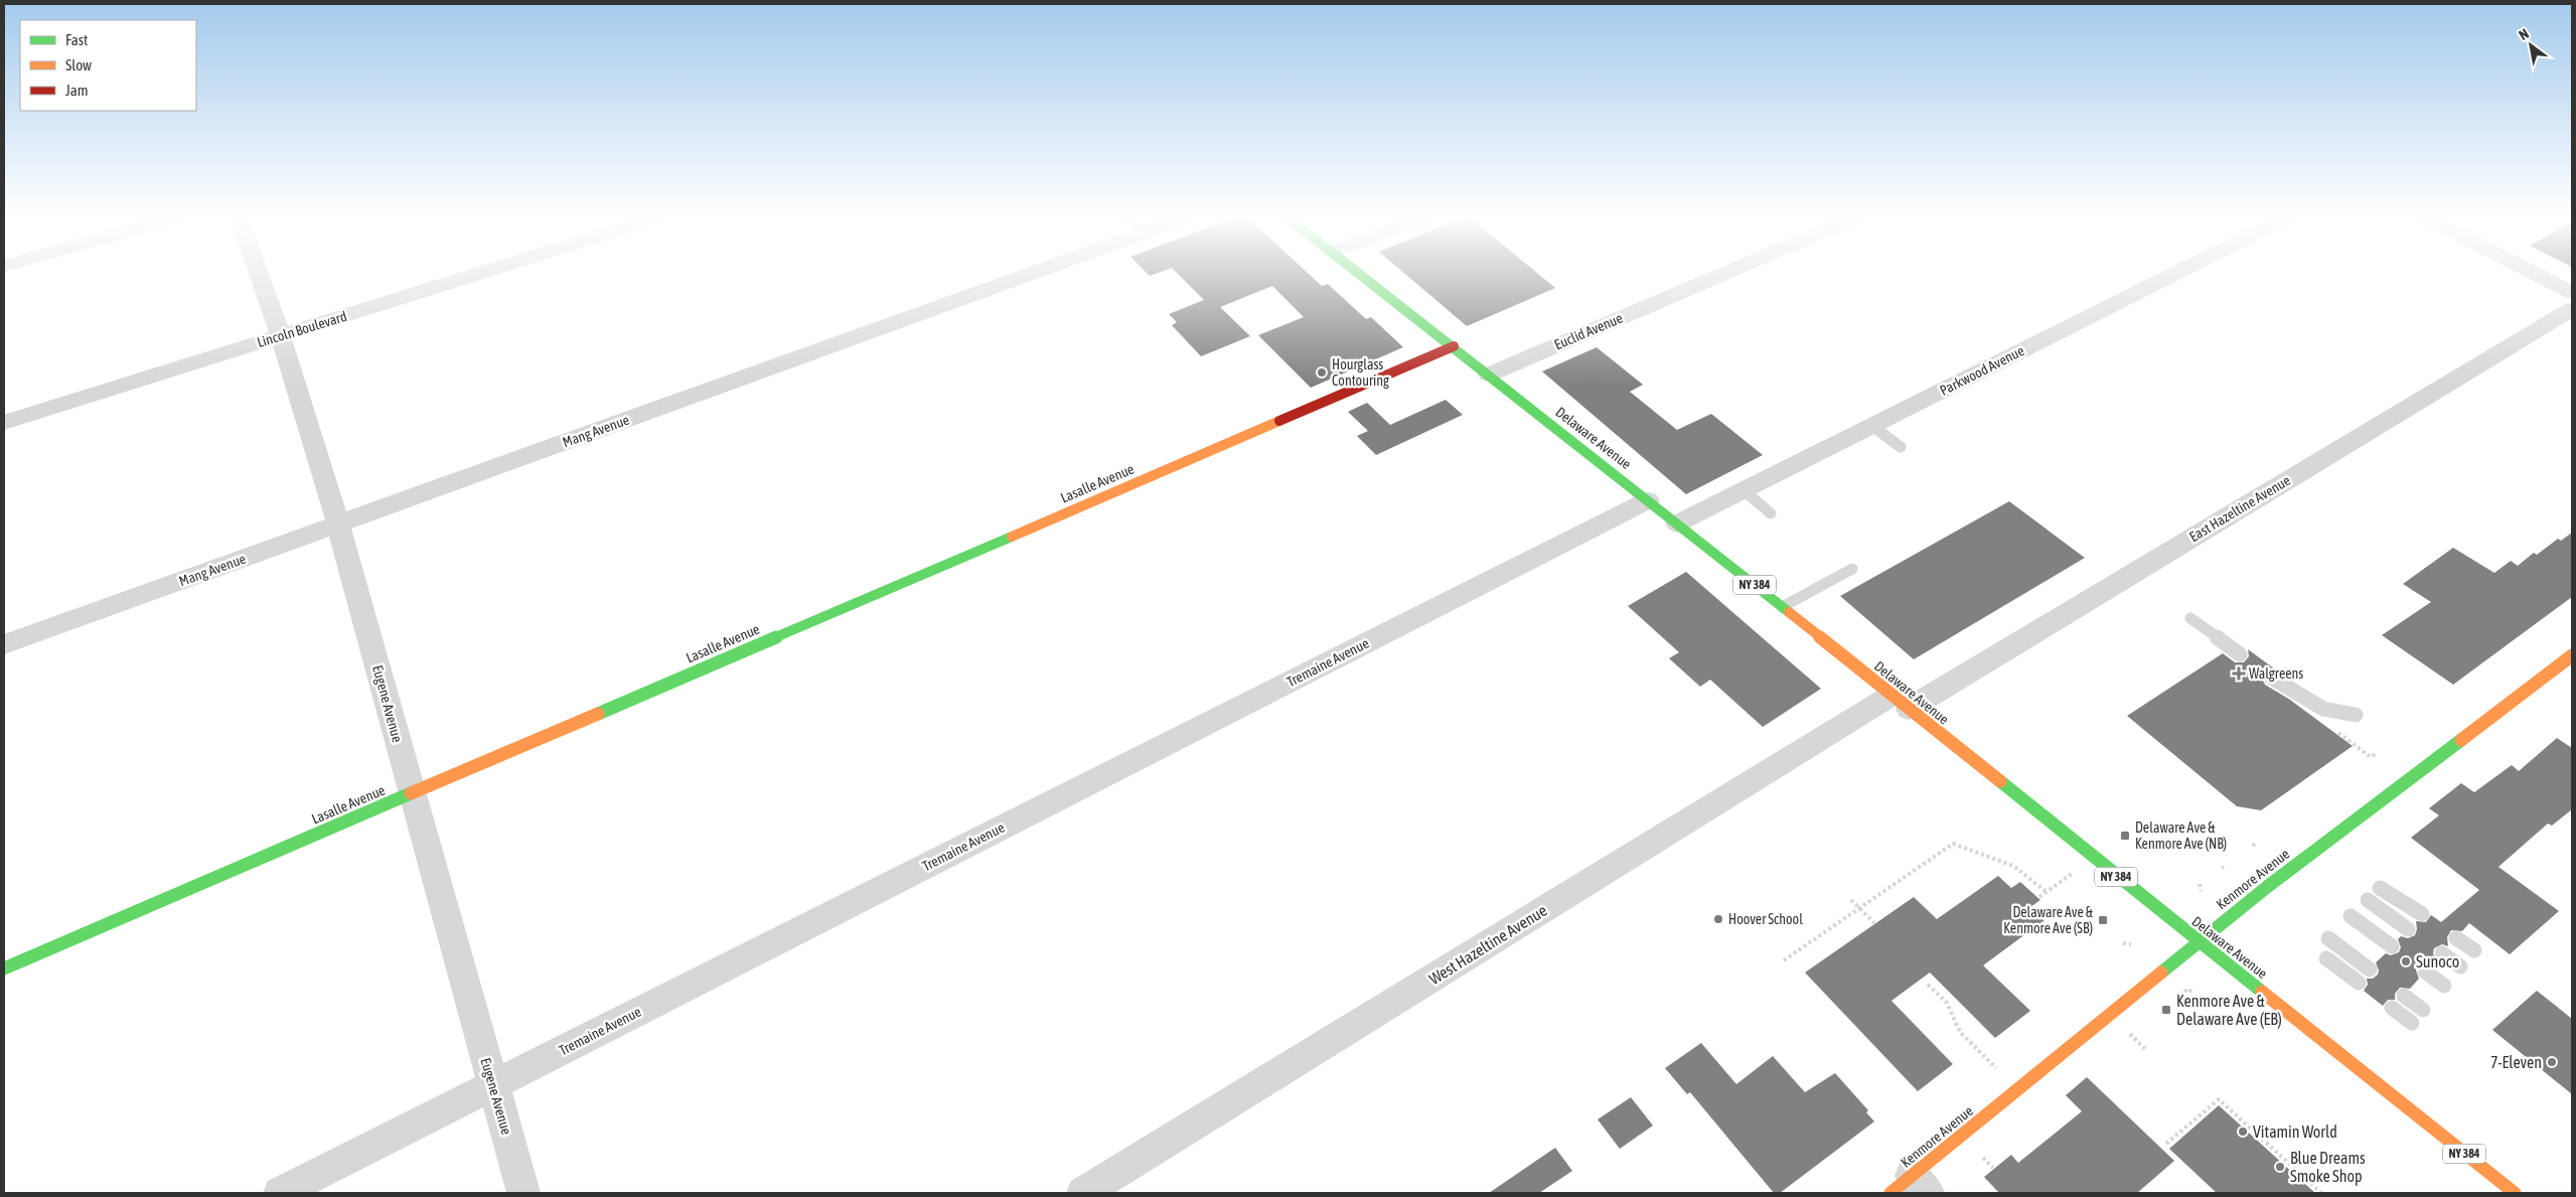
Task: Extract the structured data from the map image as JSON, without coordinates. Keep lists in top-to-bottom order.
{
  "streets": {
    "main road": [
      "Delaware Avenue",
      "Lasalle Avenue",
      "NY 384",
      "Kenmore Avenue"
    ],
    "street": [
      "Lincoln Boulevard",
      "Euclid Avenue",
      "Parkwood Avenue",
      "Mang Avenue",
      "East Hazeltine Avenue",
      "Tremaine Avenue",
      "Eugene Avenue",
      "West Hazeltine Avenue"
    ]
  },
  "crossings": [
    ["Lincoln Boulevard", "Eugene Avenue"],
    ["Euclid Avenue", "Delaware Avenue"],
    ["Parkwood Avenue", "Delaware Avenue"],
    ["Mang Avenue", "Eugene Avenue"],
    ["Delaware Avenue", "Lasalle Avenue"],
    ["Delaware Avenue", "East Hazeltine Avenue"],
    ["Delaware Avenue", "Tremaine Avenue"],
    ["Delaware Avenue", "Kenmore Avenue"],
    ["Delaware Avenue", "West Hazeltine Avenue"],
    ["Lasalle Avenue", "Eugene Avenue"],
    ["East Hazeltine Avenue", "West Hazeltine Avenue"],
    ["Tremaine Avenue", "Eugene Avenue"]
  ],
  "places": {
    "other": [
      "Hourglass Contouring",
      "Hoover School",
      "Sunoco",
      "7-Eleven",
      "Vitamin World",
      "Blue Dreams Smoke Shop"
    ],
    "health": ["Walgreens"],
    "transit": ["Delaware Ave & Kenmore Ave (NB)", "Delaware Ave & Kenmore Ave (SB)", "Kenmore Ave & Delaware Ave (EB)"]
  },
  "legend": ["Fast", "Slow", "Jam"],
  "north": "top left"
}
